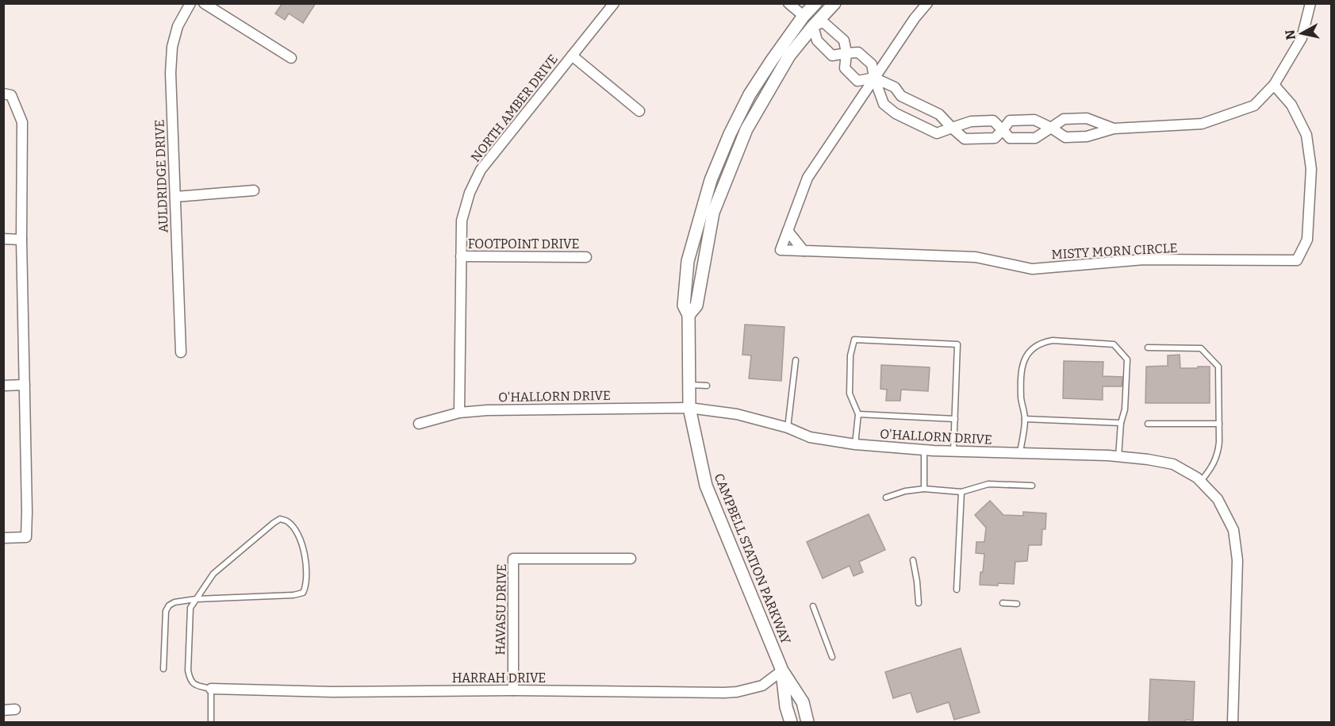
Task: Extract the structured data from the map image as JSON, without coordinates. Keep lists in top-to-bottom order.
{
  "streets": {
    "street": [
      "NORTH AMBER DRIVE",
      "AULDRIDGE DRIVE",
      "FOOTPOINT DRIVE",
      "MISTY MORN CIRCLE",
      "O'HALLORN DRIVE",
      "CAMPBELL STATION PARKWAY",
      "HAVASU DRIVE",
      "HARRAH DRIVE"
    ]
  },
  "crossings": [
    ["NORTH AMBER DRIVE", "FOOTPOINT DRIVE"],
    ["NORTH AMBER DRIVE", "O'HALLORN DRIVE"],
    ["O'HALLORN DRIVE", "CAMPBELL STATION PARKWAY"],
    ["CAMPBELL STATION PARKWAY", "HARRAH DRIVE"],
    ["HAVASU DRIVE", "HARRAH DRIVE"]
  ],
  "north": "left"
}
